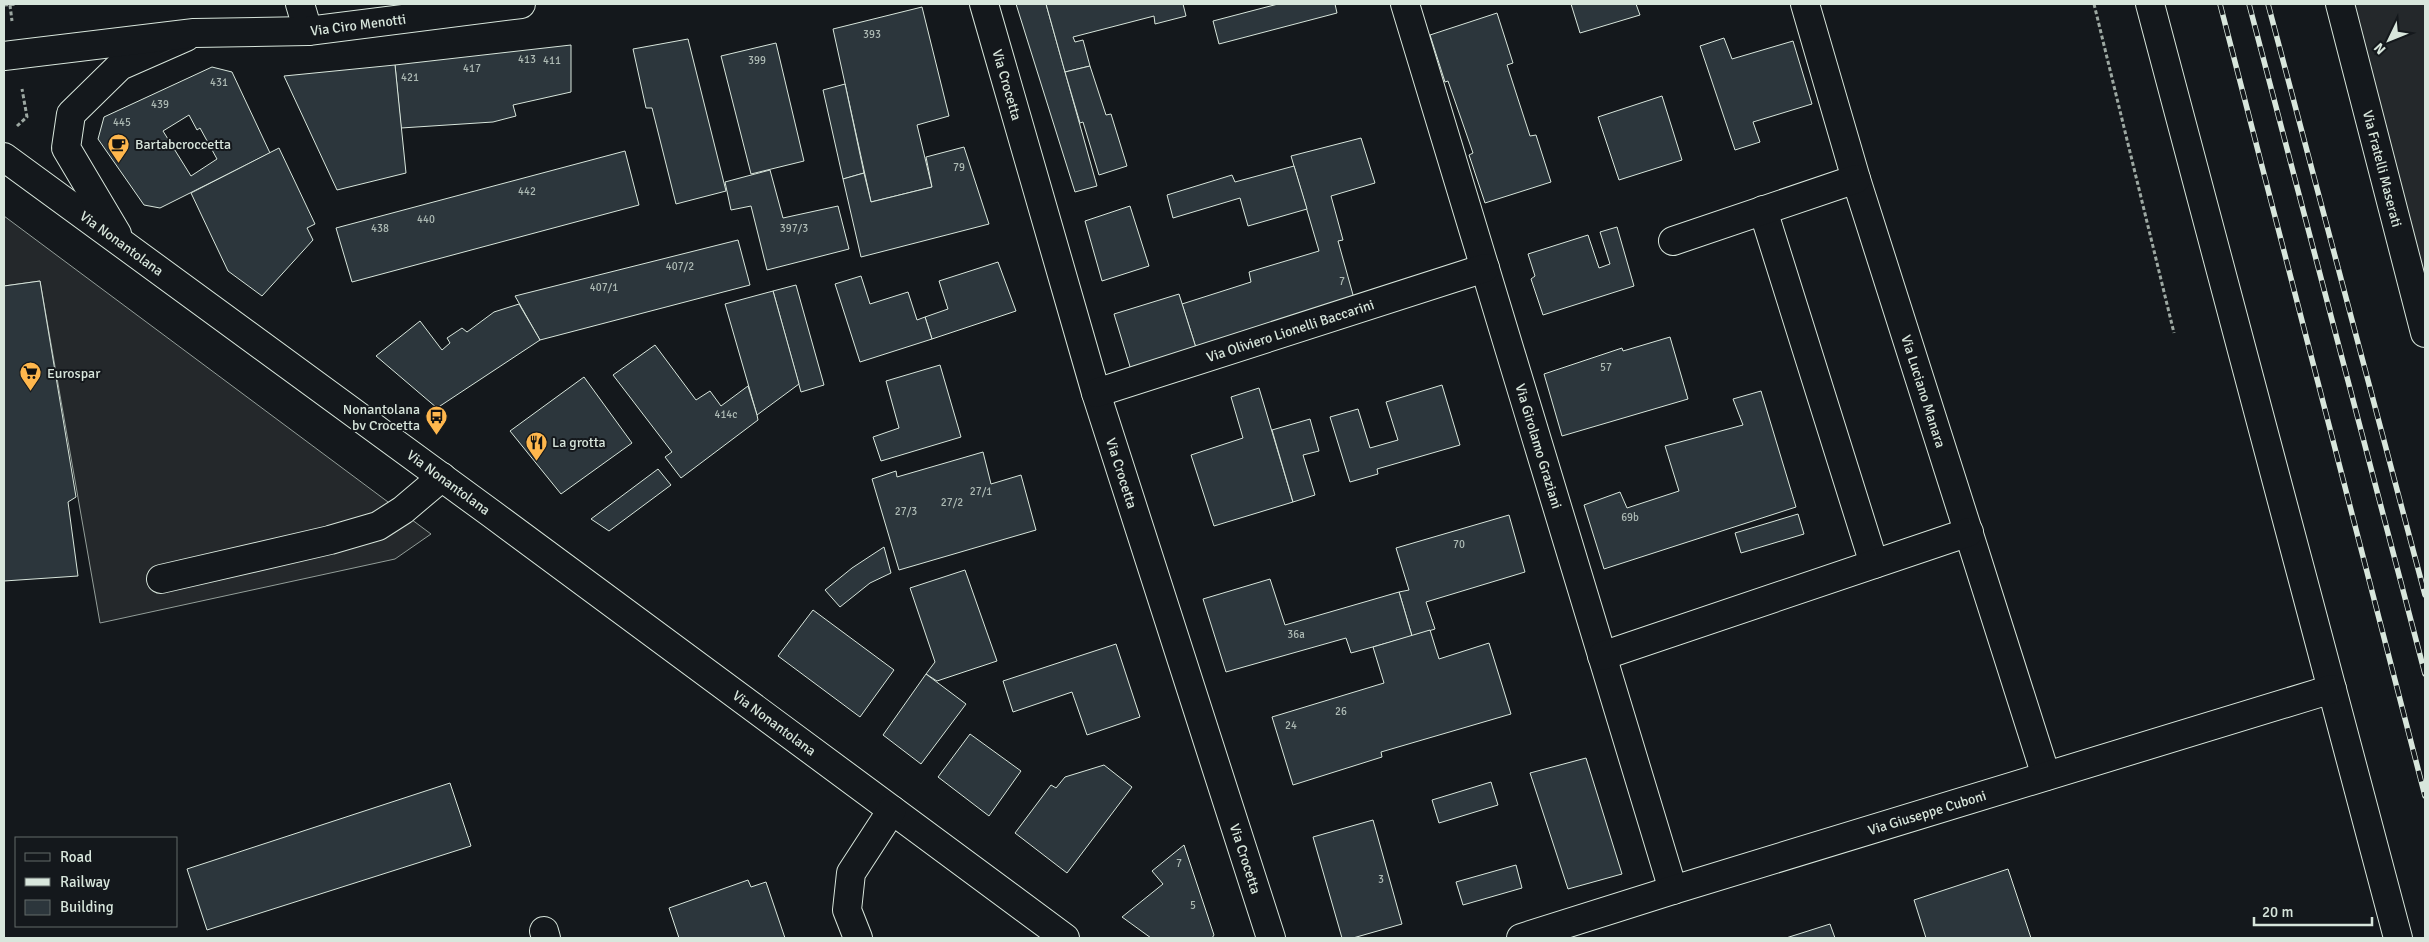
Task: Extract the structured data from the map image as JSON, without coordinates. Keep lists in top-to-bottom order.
{
  "streets": {
    "street": [
      "Via Ciro Menotti",
      "Via Crocetta",
      "Via Fratelli Maserati",
      "Via Nonantolana",
      "Via Oliviero Lionelli Baccarini",
      "Via Luciano Manara",
      "Via Girolamo Graziani",
      "Via Giuseppe Cuboni"
    ]
  },
  "crossings": [
    ["Via Ciro Menotti", "Via Nonantolana"],
    ["Via Crocetta", "Via Oliviero Lionelli Baccarini"],
    ["Via Oliviero Lionelli Baccarini", "Via Girolamo Graziani"],
    ["Via Luciano Manara", "Via Giuseppe Cuboni"],
    ["Via Girolamo Graziani", "Via Giuseppe Cuboni"]
  ],
  "places": {
    "cafe": ["Bartabcroccetta"],
    "supermarket": ["Eurospar"],
    "bus stop": ["Nonantolana bv Crocetta"],
    "restaurant": ["La grotta"]
  },
  "house_numbers": [
    "393",
    "413",
    "411",
    "399",
    "417",
    "421",
    "431",
    "439",
    "445",
    "79",
    "442",
    "440",
    "438",
    "397/3",
    "407/2",
    "7",
    "407/1",
    "57",
    "414c",
    "27/1",
    "27/2",
    "27/3",
    "69b",
    "70",
    "36a",
    "26",
    "24",
    "7",
    "3",
    "5"
  ],
  "legend": ["Road", "Railway", "Building"],
  "scale_bar": "20 m",
  "north": "bottom left"
}
